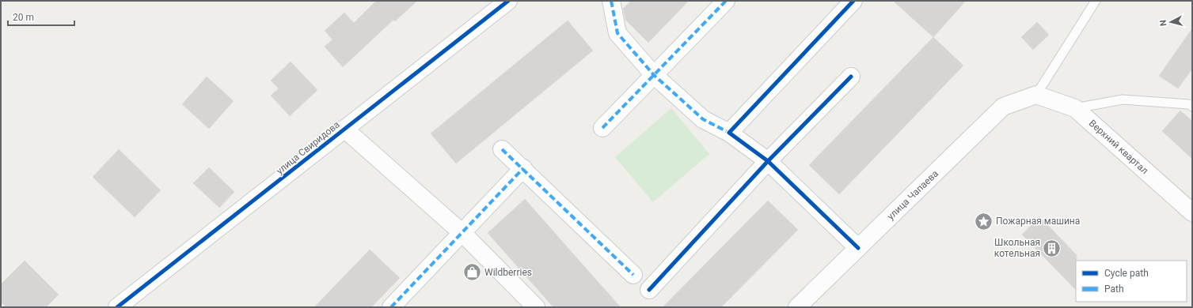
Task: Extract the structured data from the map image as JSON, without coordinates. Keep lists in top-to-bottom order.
{
  "streets": {
    "street": ["Верхний квартал", "улица Свиридова", "улица Чапаева"]
  },
  "crossings": [
    ["Верхний квартал", "улица Чапаева"]
  ],
  "places": {
    "place": ["Пожарная машина"],
    "building": ["Школьная котельная"],
    "shop": ["Wildberries"]
  },
  "legend": ["Cycle path", "Path"],
  "scale_bar": "20 m",
  "north": "left"
}
